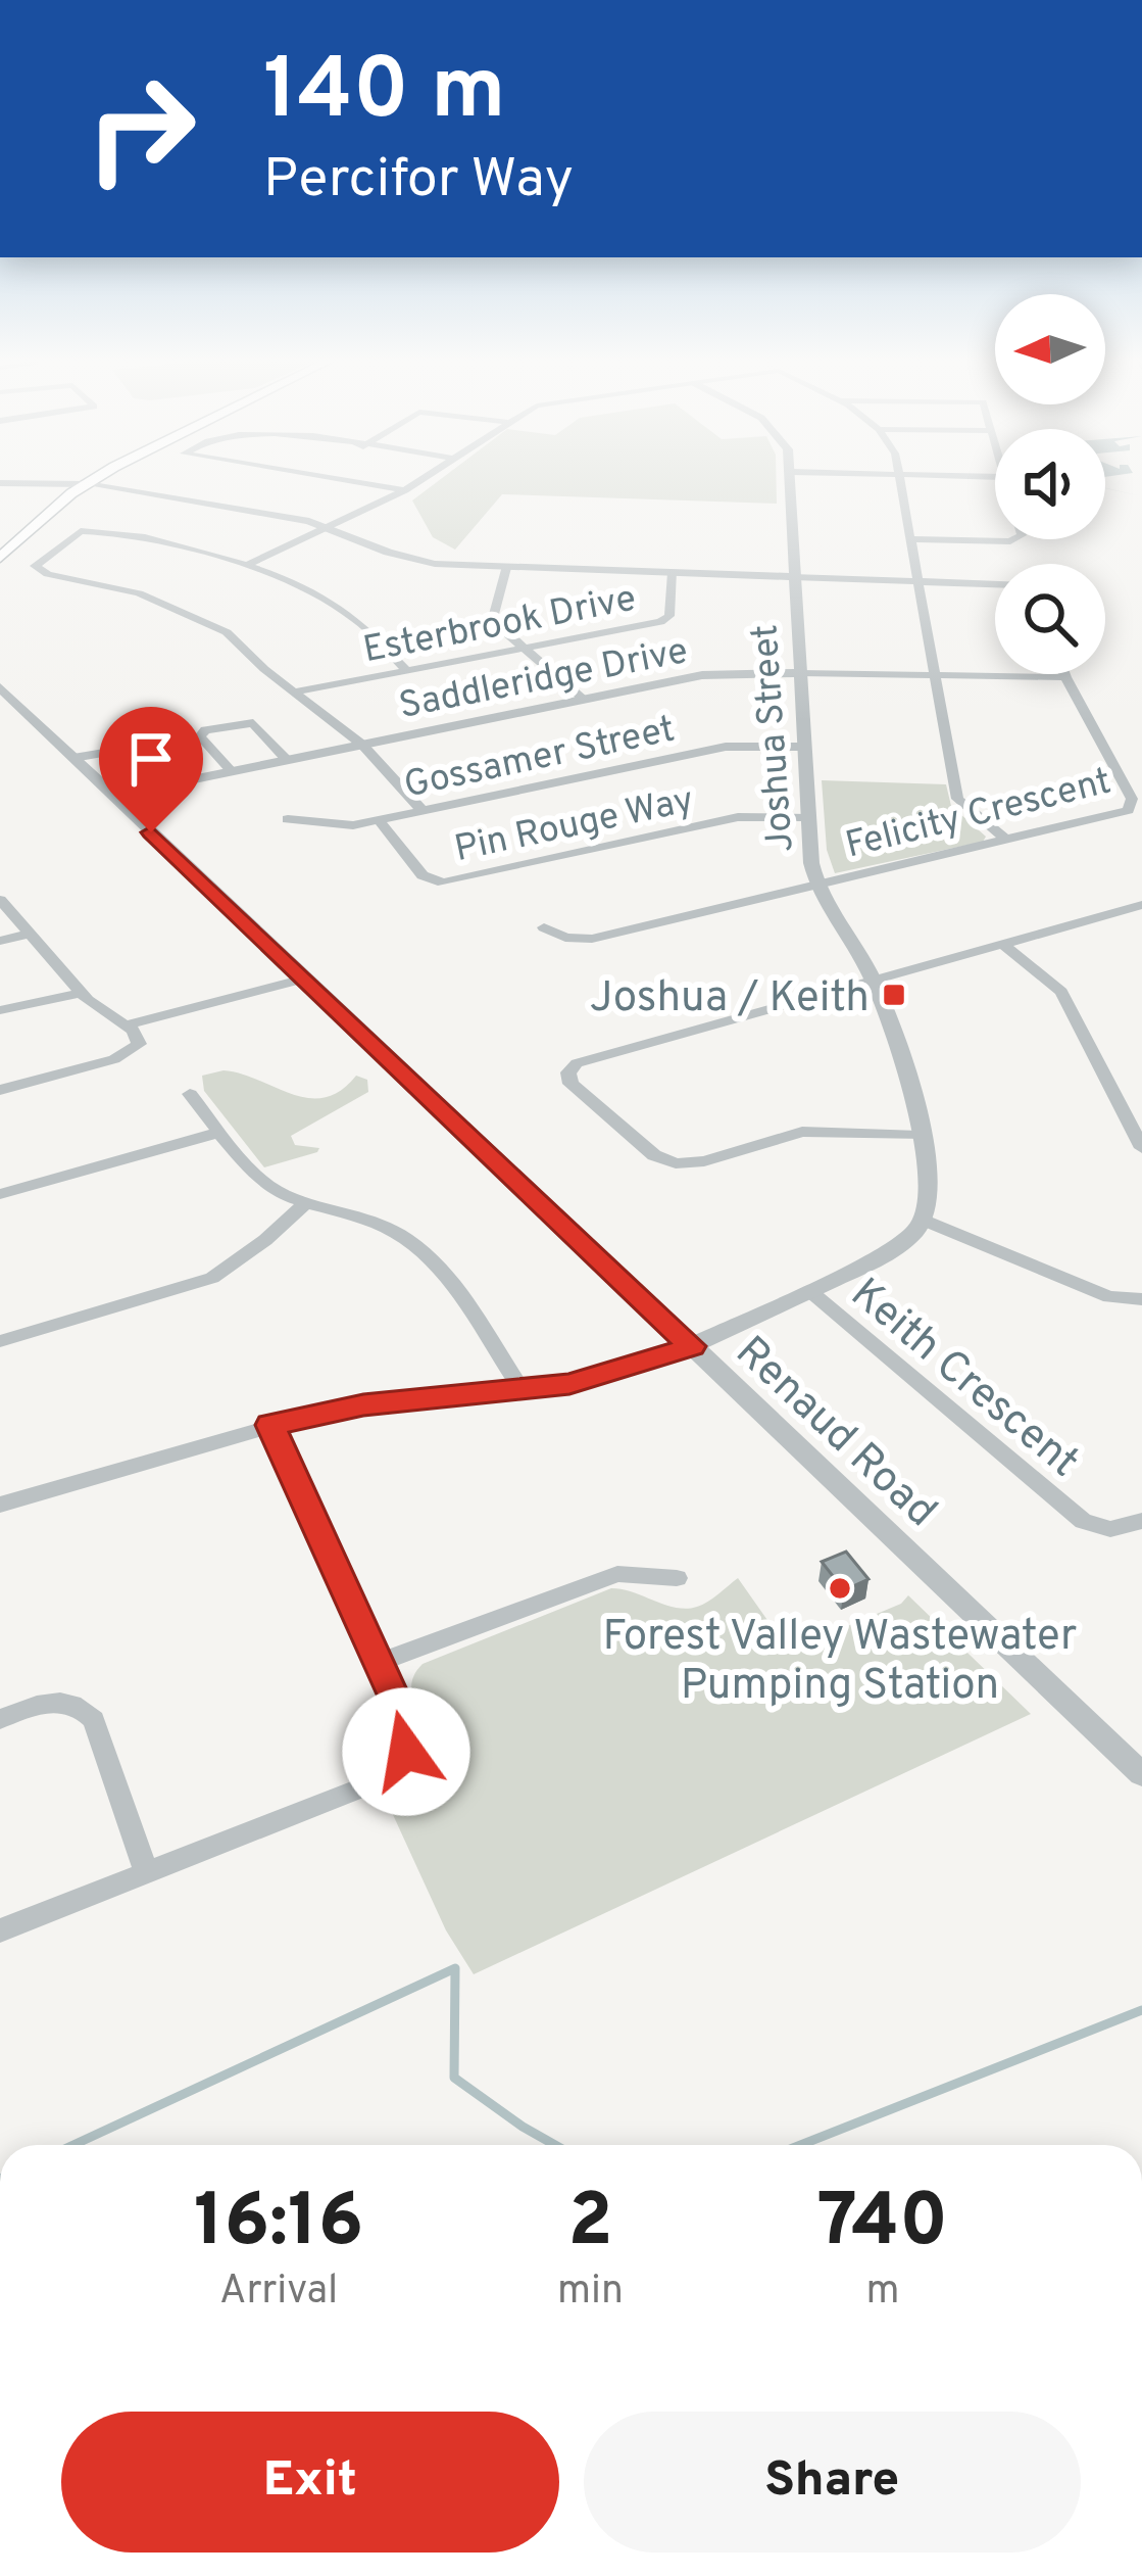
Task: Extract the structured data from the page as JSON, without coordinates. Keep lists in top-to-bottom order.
{
  "streets": {
    "street": [
      "Esterbrook Drive",
      "Saddleridge Drive",
      "Joshua Street",
      "Gossamer Street",
      "Felicity Crescent",
      "Pin Rouge Way",
      "Keith Crescent",
      "Renaud Road"
    ]
  },
  "crossings": [
    ["Saddleridge Drive", "Joshua Street"],
    ["Saddleridge Drive", "Felicity Crescent"],
    ["Saddleridge Drive", "Renaud Road"],
    ["Joshua Street", "Gossamer Street"],
    ["Joshua Street", "Felicity Crescent"],
    ["Joshua Street", "Pin Rouge Way"],
    ["Gossamer Street", "Pin Rouge Way"]
  ],
  "places": {
    "transit": ["Joshua / Keith"],
    "other": ["Forest Valley Wastewater Pumping Station"]
  },
  "north": "left",
  "page": {
    "turn": ["140 m", "Percifor Way"],
    "eta": [
      "16:16",
      "Arrival",
      "2",
      "min",
      "740",
      "m"
    ],
    "buttons": ["Exit", "Share"]
  }
}
